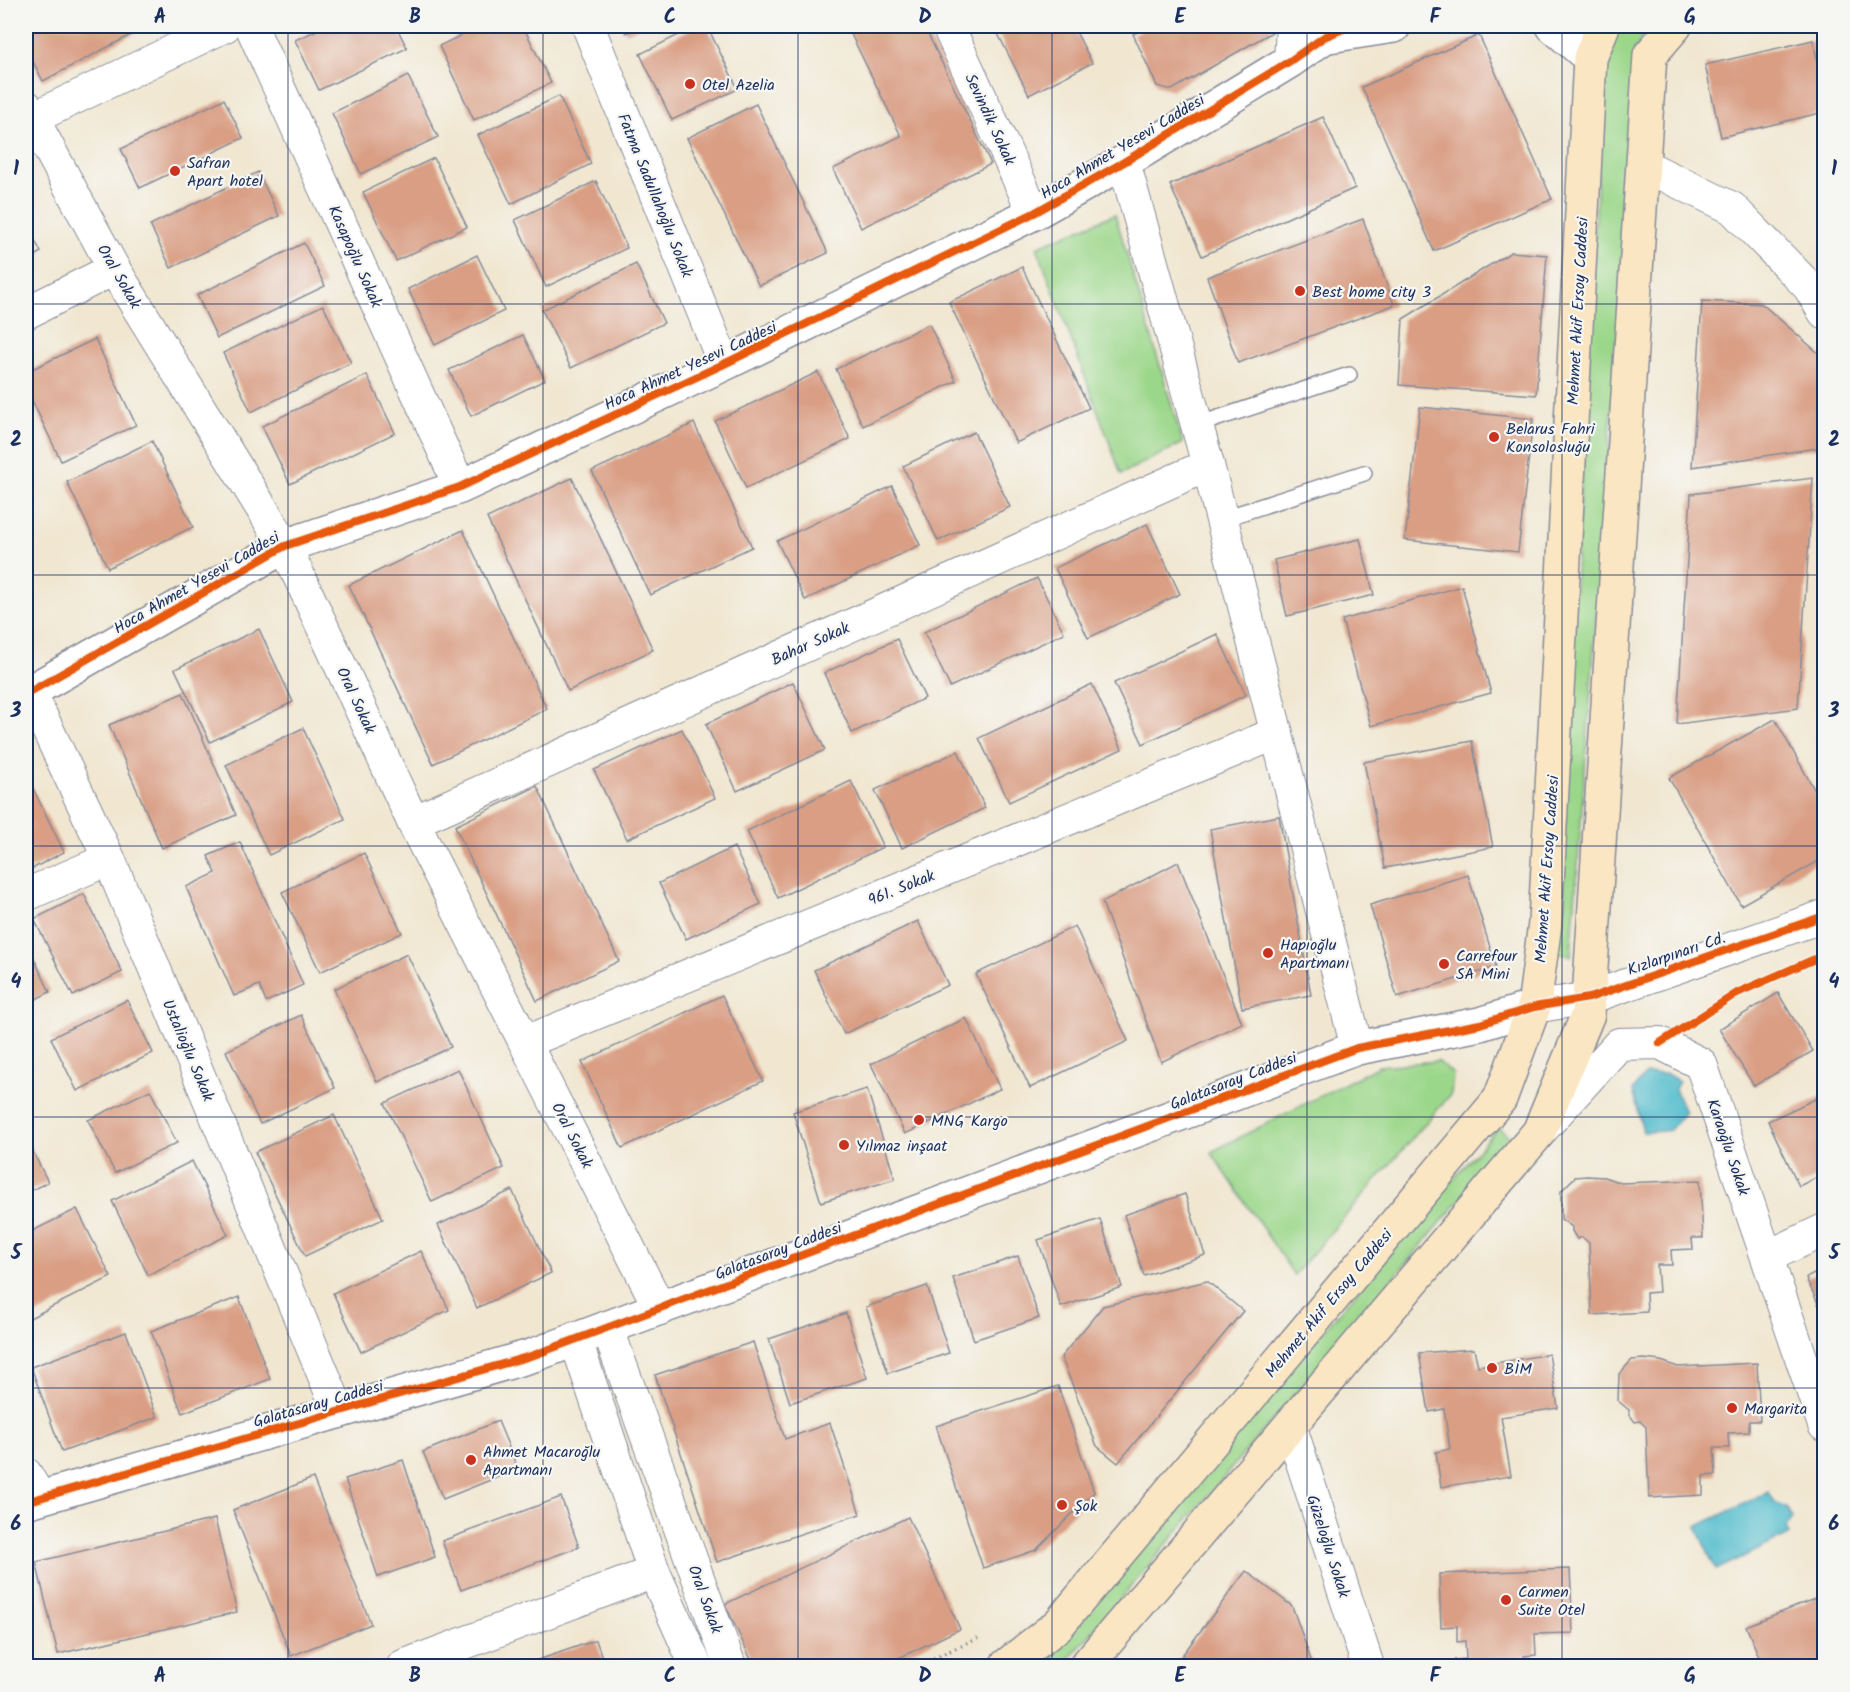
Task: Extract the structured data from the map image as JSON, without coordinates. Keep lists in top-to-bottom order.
{
  "streets": {
    "main road": ["Mehmet Akif Ersoy Caddesi"],
    "street": [
      "Sevindik Sokak",
      "Hoca Ahmet Yesevi Caddesi",
      "Fatma Sadullahoğlu Sokak",
      "Kasapoğlu Sokak",
      "Oral Sokak",
      "Bahar Sokak",
      "961. Sokak",
      "Kızlarpınarı Cd.",
      "Ustalioğlu Sokak",
      "Galatasaray Caddesi",
      "Karaoğlu Sokak",
      "Güzeloğlu Sokak"
    ]
  },
  "crossings": [
    ["Sevindik Sokak", "Hoca Ahmet Yesevi Caddesi"],
    ["Hoca Ahmet Yesevi Caddesi", "Fatma Sadullahoğlu Sokak"],
    ["Hoca Ahmet Yesevi Caddesi", "Kasapoğlu Sokak"],
    ["Hoca Ahmet Yesevi Caddesi", "Oral Sokak"],
    ["Hoca Ahmet Yesevi Caddesi", "Ustalioğlu Sokak"],
    ["Oral Sokak", "Bahar Sokak"],
    ["Oral Sokak", "961. Sokak"],
    ["Oral Sokak", "Galatasaray Caddesi"],
    ["Mehmet Akif Ersoy Caddesi", "Kızlarpınarı Cd."],
    ["Mehmet Akif Ersoy Caddesi", "Galatasaray Caddesi"],
    ["Kızlarpınarı Cd.", "Galatasaray Caddesi"],
    ["Ustalioğlu Sokak", "Galatasaray Caddesi"]
  ],
  "places": [
    "Otel Azelia",
    "Safran Apart hotel",
    "Best home city 3",
    "Belarus Fahri Konsolosluğu",
    "Hapıoğlu Apartmanı",
    "Carrefour SA Mini",
    "MNG Kargo",
    "Yılmaz inşaat",
    "BİM",
    "Margarita",
    "Ahmet Macaroğlu Apartmanı",
    "Şok",
    "Carmen Suite Otel"
  ],
  "grid": {
    "columns": [
      "A",
      "B",
      "C",
      "D",
      "E",
      "F",
      "G"
    ],
    "rows": [
      "1",
      "2",
      "3",
      "4",
      "5",
      "6"
    ]
  }
}
